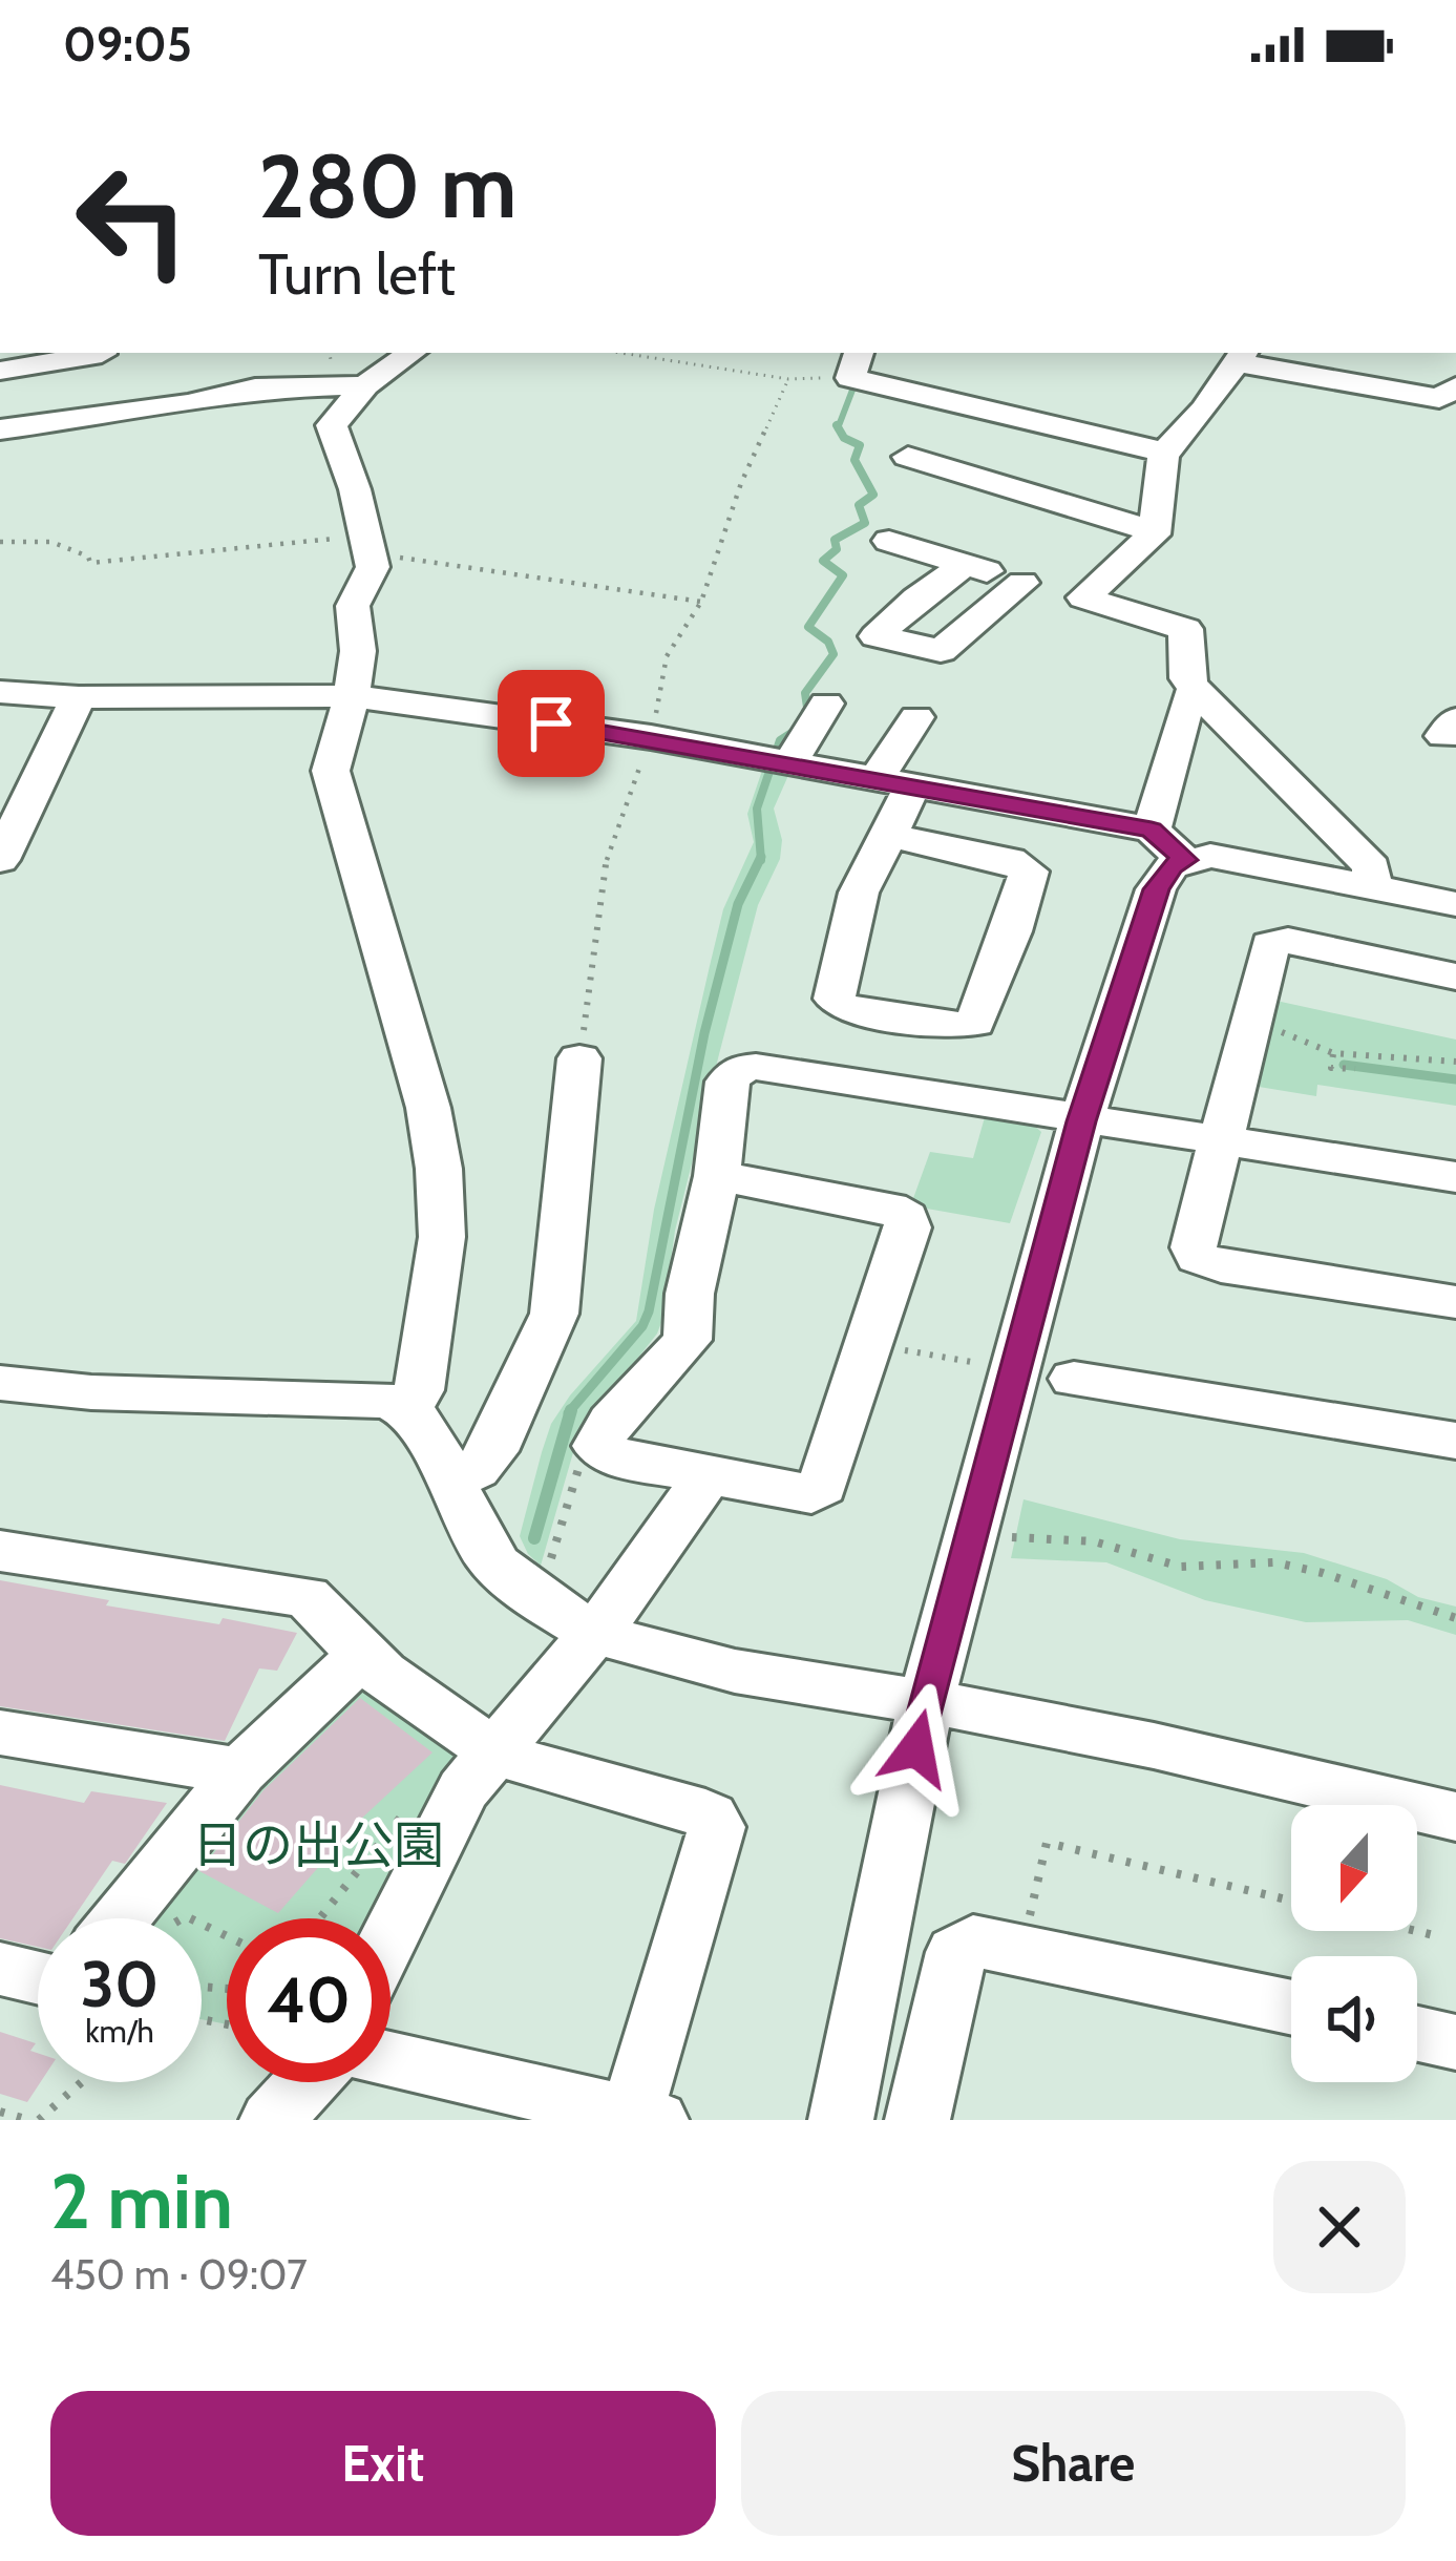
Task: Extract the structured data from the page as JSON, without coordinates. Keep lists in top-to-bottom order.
{
  "parks": ["日の出公園"],
  "north": "bottom",
  "page": {
    "status": "09:05",
    "turn": ["280 m", "Turn left"],
    "speed": "30 km/h",
    "limit": "40",
    "heading": ["2 min", "450 m · 09:07"],
    "buttons": ["Exit", "Share"]
  }
}
